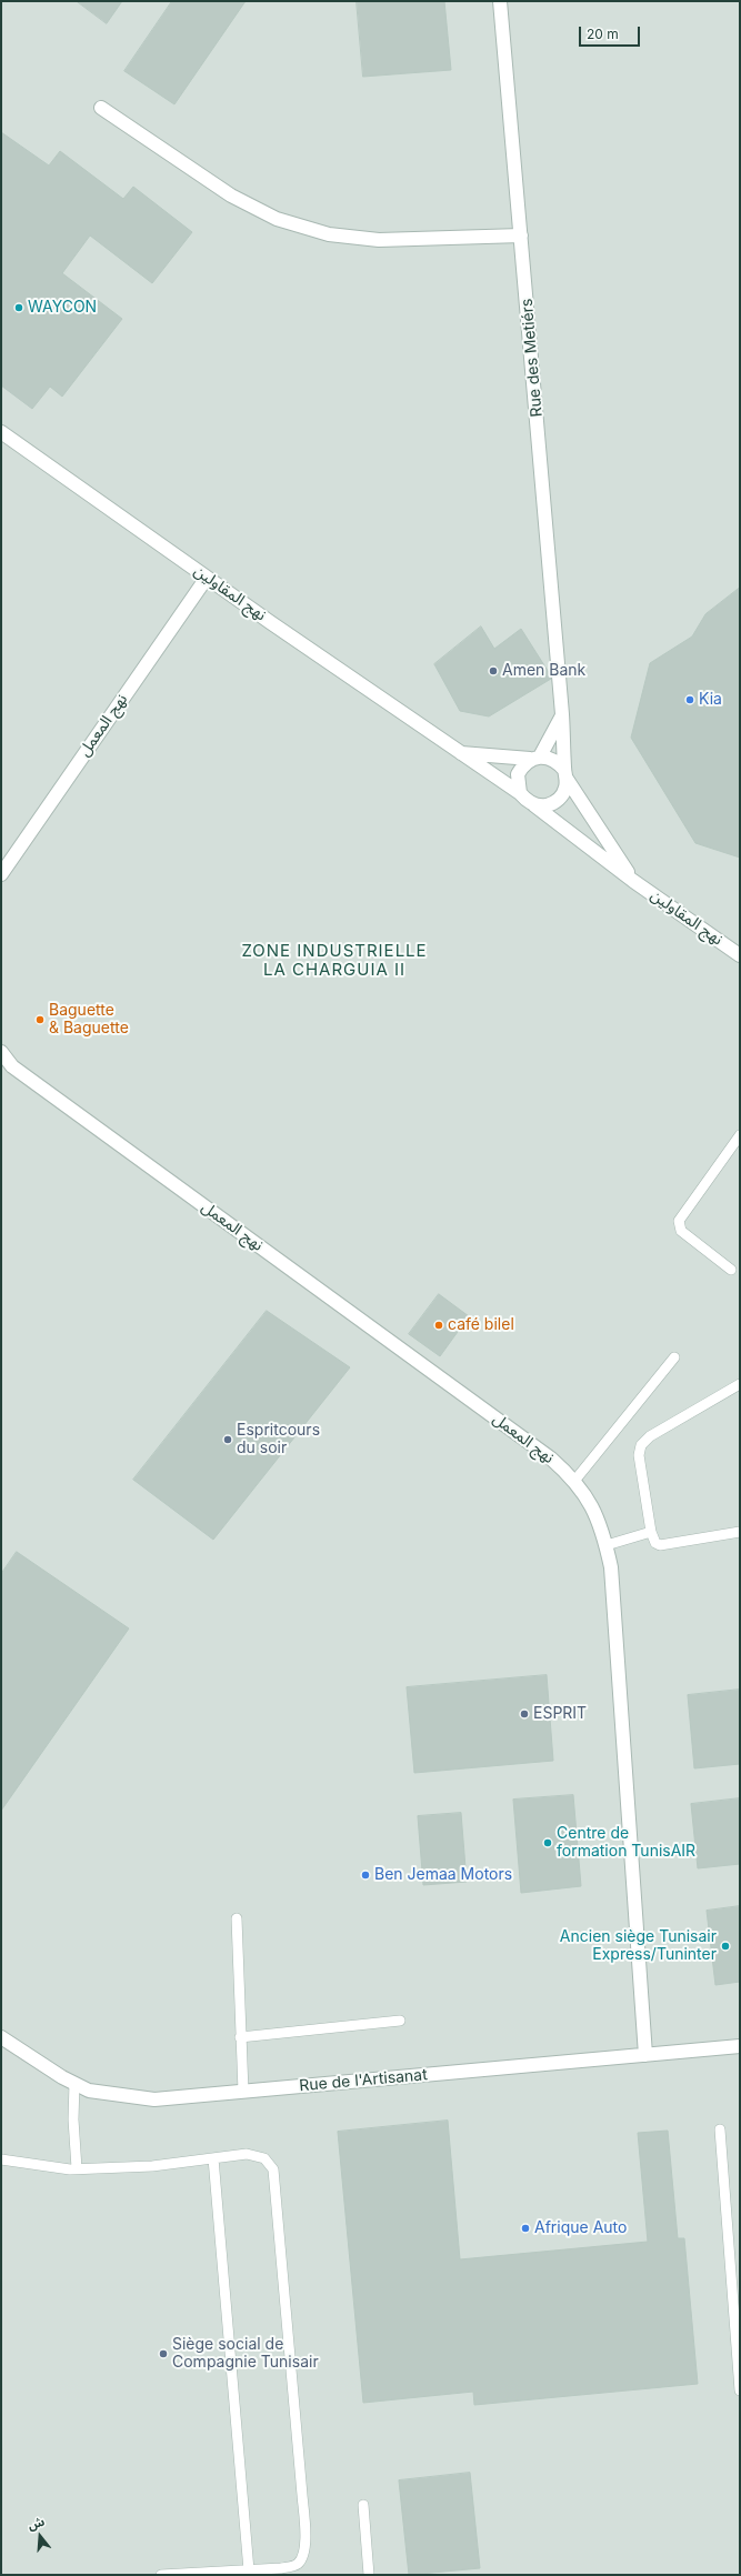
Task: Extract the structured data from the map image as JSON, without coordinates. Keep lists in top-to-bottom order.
{
  "streets": {
    "street": [
      "Rue des Metiérs",
      "نهج المقاولين",
      "نهج المعمل",
      "Rue de l'Artisanat"
    ]
  },
  "crossings": [
    ["Rue des Metiérs", "نهج المقاولين"],
    ["نهج المقاولين", "نهج المعمل"],
    ["نهج المعمل", "Rue de l'Artisanat"]
  ],
  "districts": ["ZONE INDUSTRIELLE LA CHARGUIA II"],
  "places": [
    "WAYCON",
    "Amen Bank",
    "Kia",
    "Baguette & Baguette",
    "café bilel",
    "Espritcours du soir",
    "ESPRIT",
    "Centre de formation TunisAIR",
    "Ben Jemaa Motors",
    "Ancien siège Tunisair Express/Tuninter",
    "Afrique Auto",
    "Siège social de Compagnie Tunisair"
  ],
  "scale_bar": "20 m",
  "north": "top"
}
